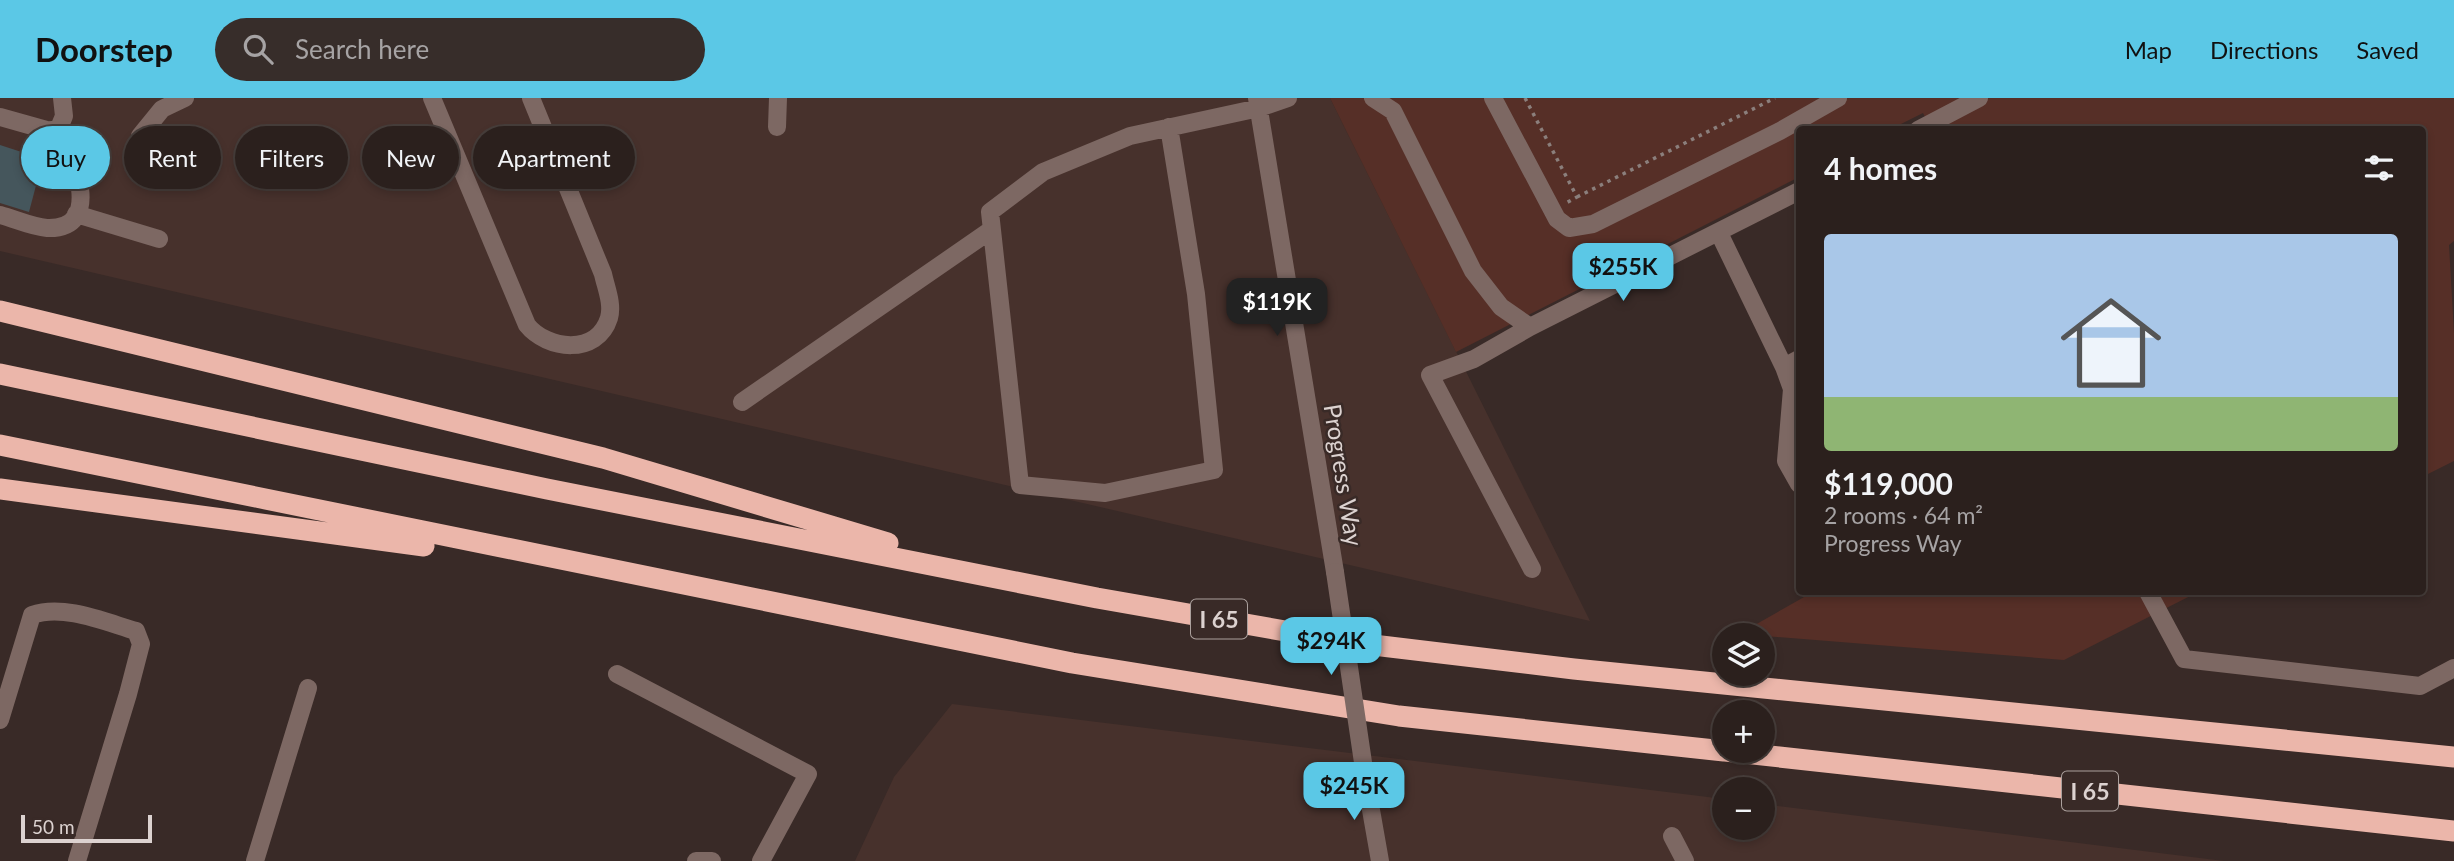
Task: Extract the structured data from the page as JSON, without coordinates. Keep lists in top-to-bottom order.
{
  "streets": {
    "highway": ["I 65"],
    "street": ["Progress Way"]
  },
  "scale_bar": "50 m",
  "page": {
    "header": "Doorstep",
    "search": "Search here",
    "nav": ["Map", "Directions", "Saved"],
    "chip": [
      "Buy",
      "Rent",
      "Filters",
      "New",
      "Apartment"
    ],
    "heading": "4 homes",
    "list": [
      {
        "name": "$119,000",
        "note": "2 rooms · 64 m² · Progress Way"
      }
    ],
    "price": [
      "$255K",
      "$119K",
      "$294K",
      "$245K"
    ],
    "map_buttons": ["+", "−"],
    "scale": "50 m"
  }
}
